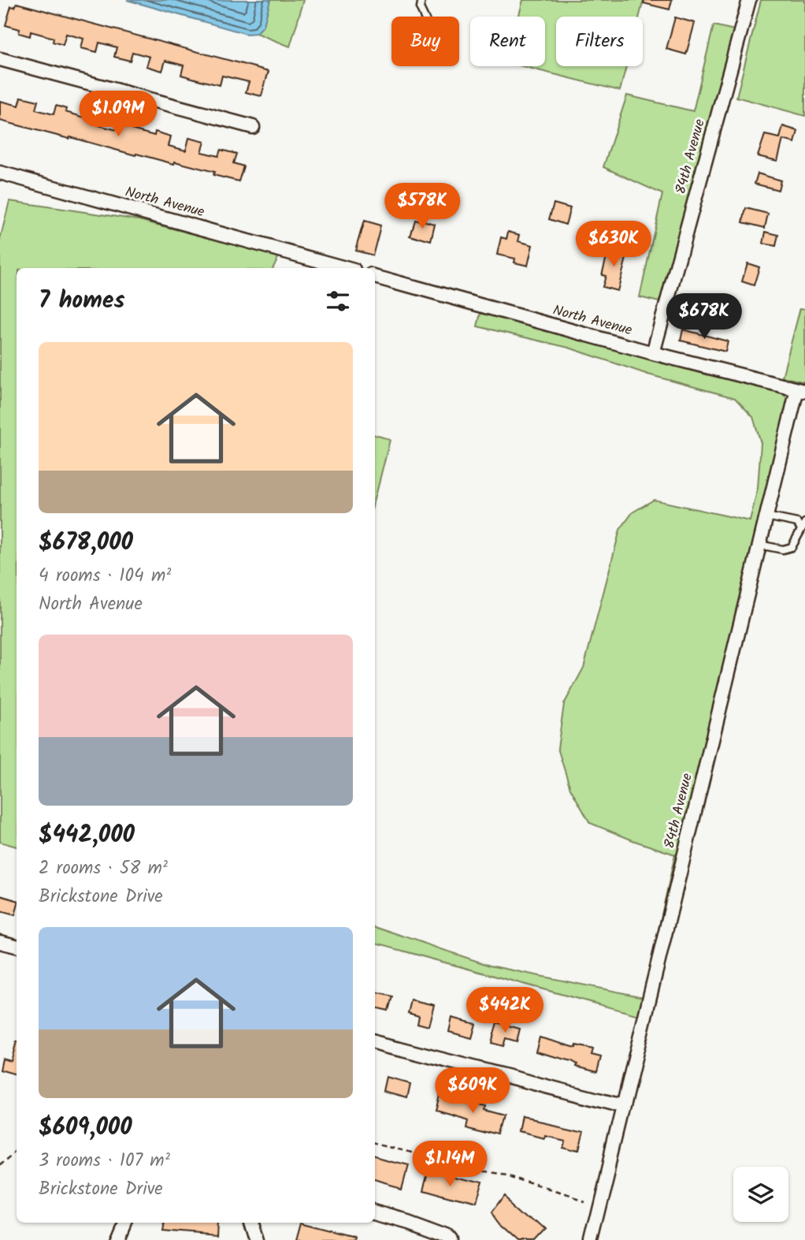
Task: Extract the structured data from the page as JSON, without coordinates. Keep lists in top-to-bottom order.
{
  "streets": {
    "street": ["84th Avenue", "North Avenue"]
  },
  "crossings": [
    ["84th Avenue", "North Avenue"]
  ],
  "page": {
    "chip": ["Buy", "Rent", "Filters"],
    "price": [
      "$1.09M",
      "$578K",
      "$630K",
      "$678K",
      "$442K",
      "$609K",
      "$1.14M"
    ],
    "heading": "7 homes",
    "list": [
      {
        "name": "$678,000",
        "note": "4 rooms · 104 m² · North Avenue"
      },
      {
        "name": "$442,000",
        "note": "2 rooms · 58 m² · Brickstone Drive"
      },
      {
        "name": "$609,000",
        "note": "3 rooms · 107 m² · Brickstone Drive"
      }
    ]
  }
}
